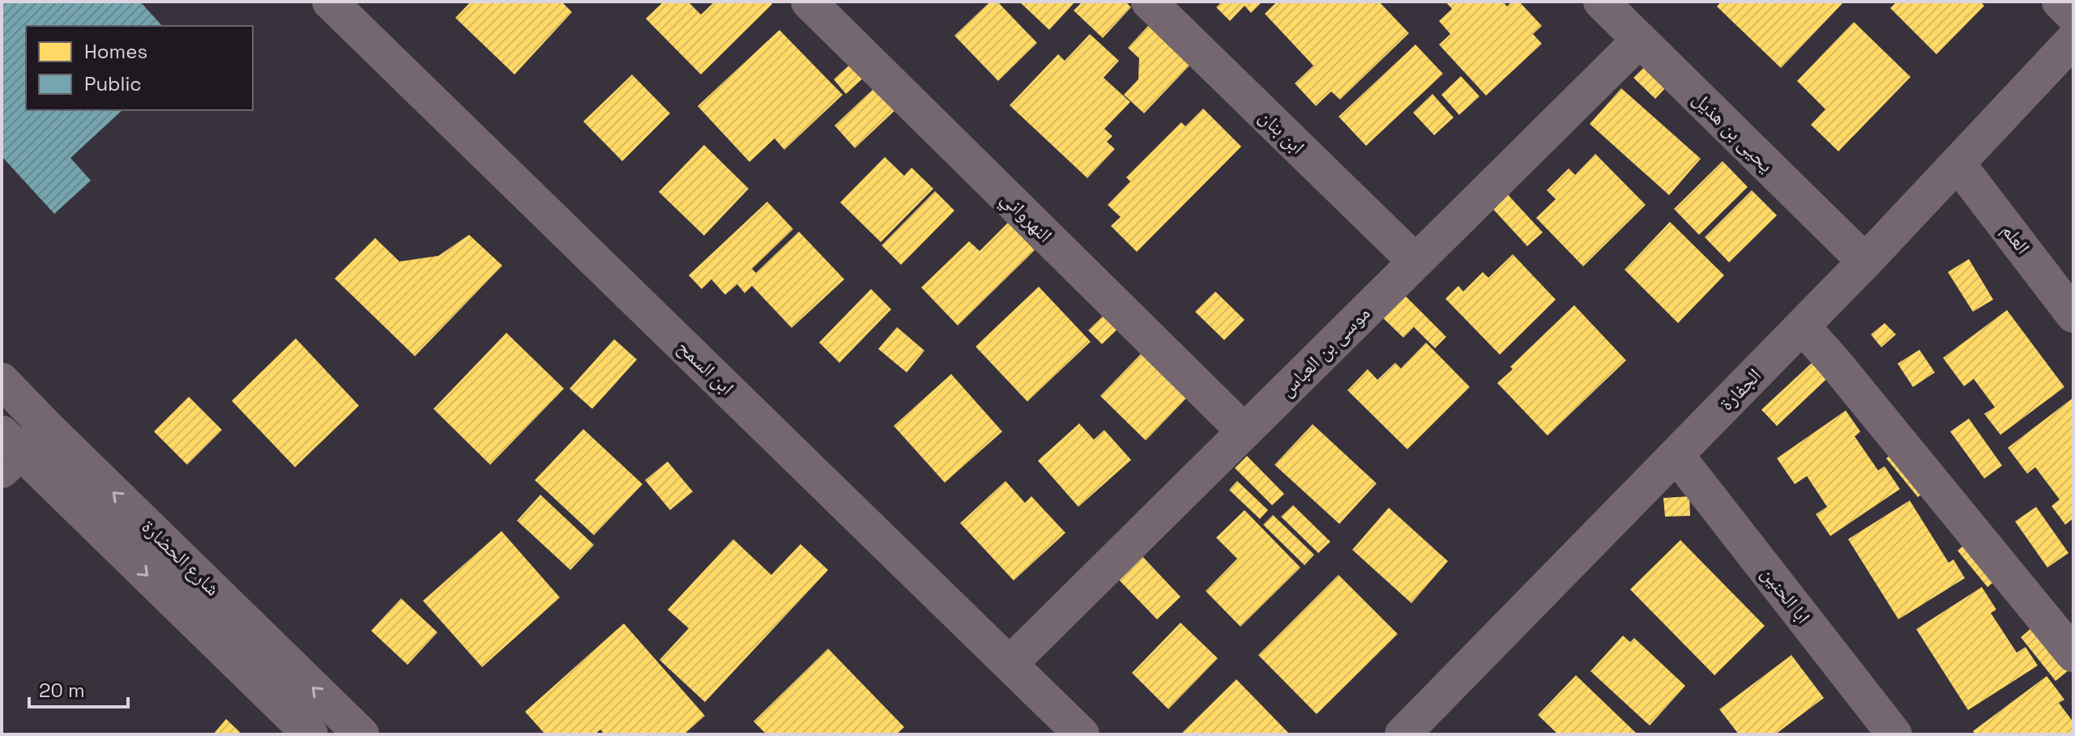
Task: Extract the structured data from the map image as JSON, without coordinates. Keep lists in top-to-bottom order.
{
  "streets": {
    "street": [
      "ابن بنان",
      "يحيى بن هذيل",
      "النهرواني",
      "العلم",
      "موسى بن العباس",
      "ابن السمح",
      "الجفارة",
      "شارع الحضارة",
      "ابا الحنين"
    ]
  },
  "crossings": [
    ["ابن بنان", "موسى بن العباس"],
    ["يحيى بن هذيل", "موسى بن العباس"],
    ["يحيى بن هذيل", "الجفارة"],
    ["النهرواني", "موسى بن العباس"],
    ["العلم", "الجفارة"],
    ["موسى بن العباس", "ابن السمح"],
    ["الجفارة", "ابا الحنين"]
  ],
  "legend": ["Homes", "Public"],
  "scale_bar": "20 m"
}
